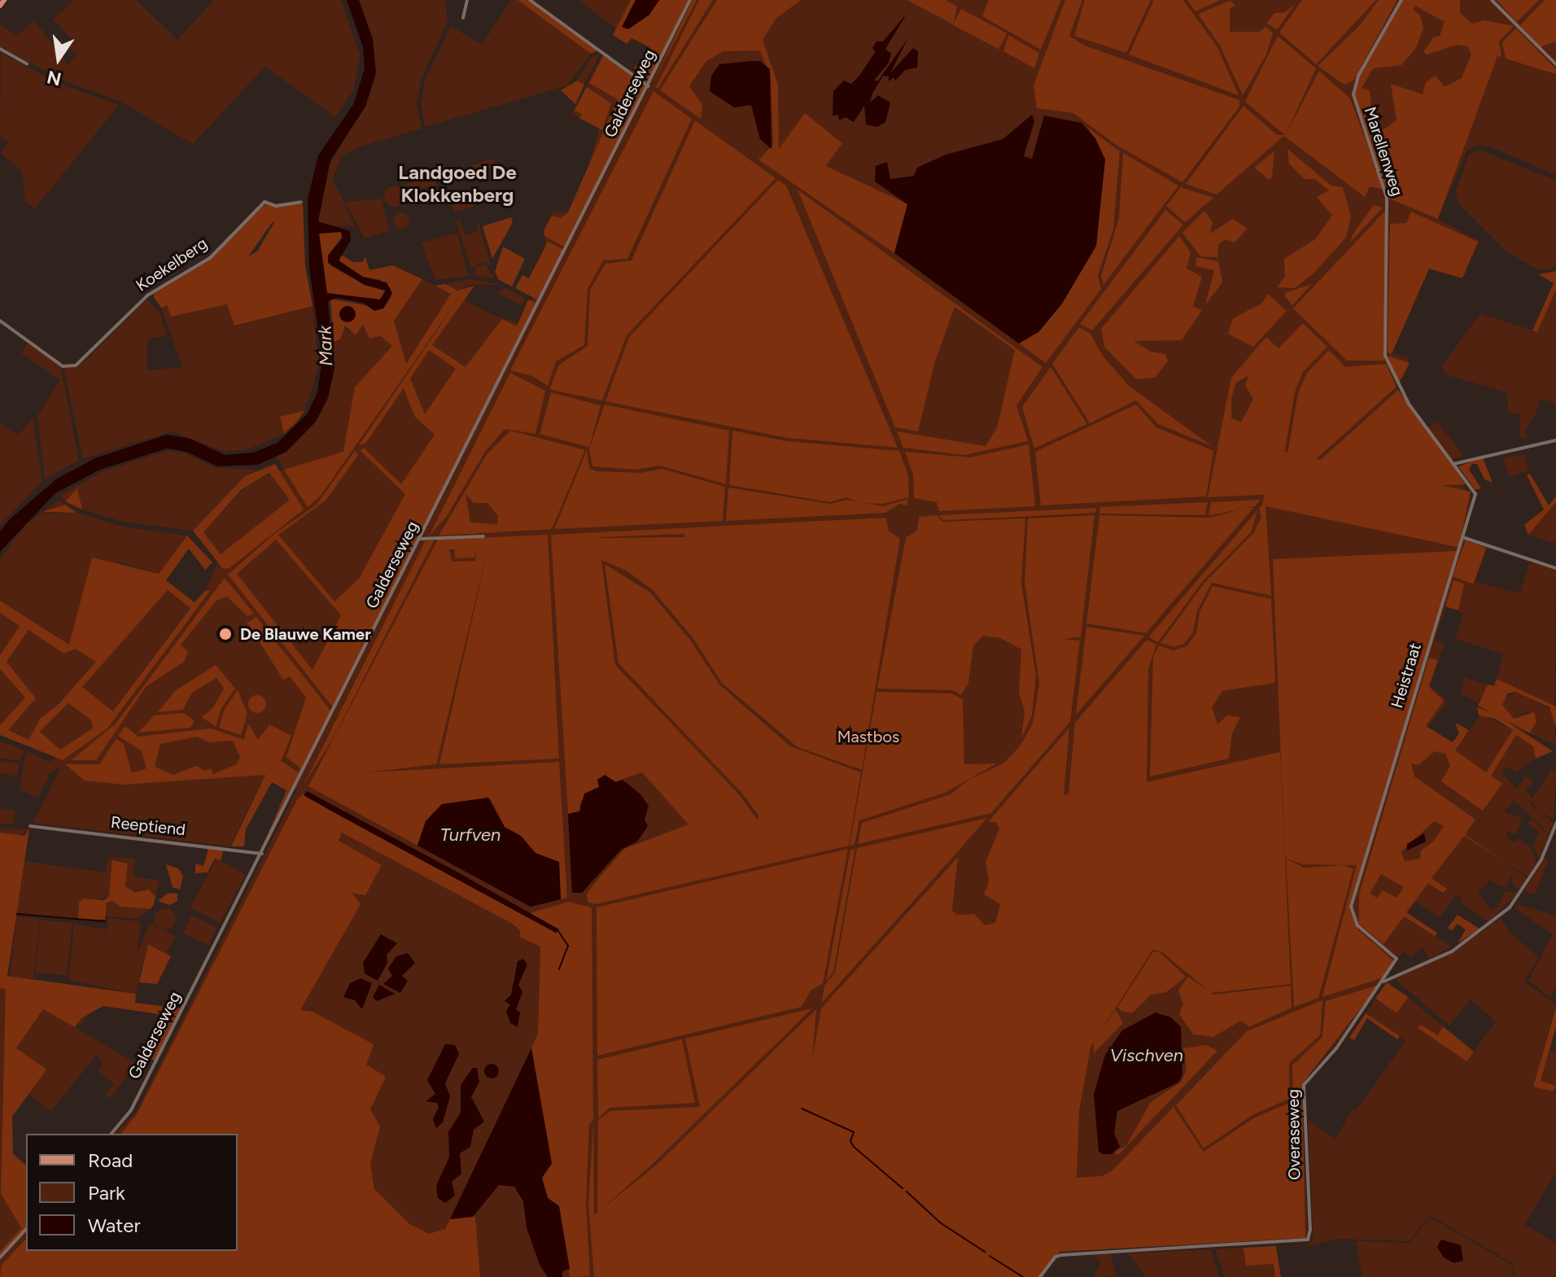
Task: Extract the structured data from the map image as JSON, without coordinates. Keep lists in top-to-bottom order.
{
  "streets": {
    "street": [
      "Galderseweg",
      "Marellenweg",
      "Koekelberg",
      "Heistraat",
      "Reeptiend",
      "Overaseweg"
    ]
  },
  "crossings": [
    ["Galderseweg", "Reeptiend"],
    ["Marellenweg", "Heistraat"],
    ["Heistraat", "Overaseweg"]
  ],
  "districts": ["Landgoed De Klokkenberg"],
  "water": ["Mark", "Turfven", "Vischven"],
  "parks": ["Mastbos"],
  "places": ["De Blauwe Kamer"],
  "legend": ["Road", "Park", "Water"],
  "north": "bottom"
}
